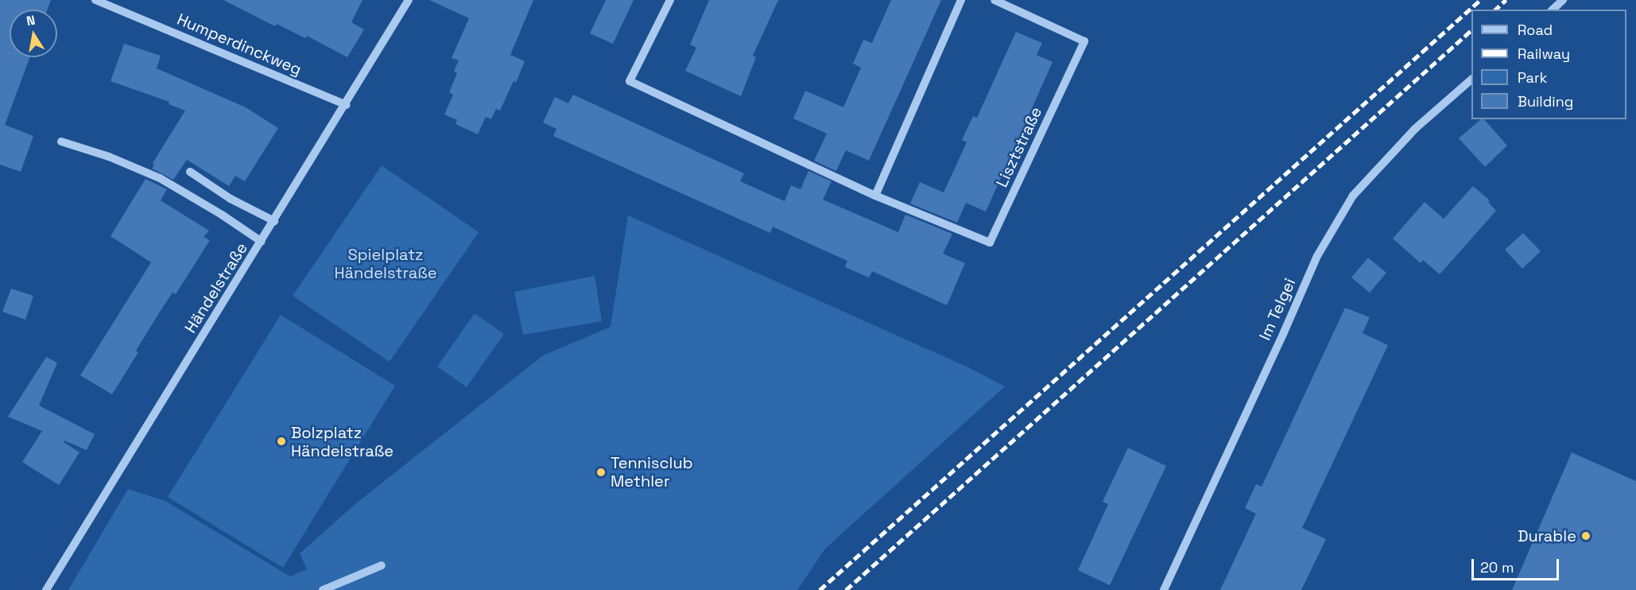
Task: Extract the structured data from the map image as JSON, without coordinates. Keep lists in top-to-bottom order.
{
  "streets": {
    "street": [
      "Humperdinckweg",
      "Lisztstraße",
      "Händelstraße",
      "Im Telgei"
    ]
  },
  "crossings": [
    ["Humperdinckweg", "Händelstraße"]
  ],
  "parks": ["Spielplatz Händelstraße"],
  "places": ["Bolzplatz Händelstraße", "Tennisclub Methler", "Durable"],
  "legend": [
    "Road",
    "Railway",
    "Park",
    "Building"
  ],
  "scale_bar": "20 m",
  "north": "top"
}
